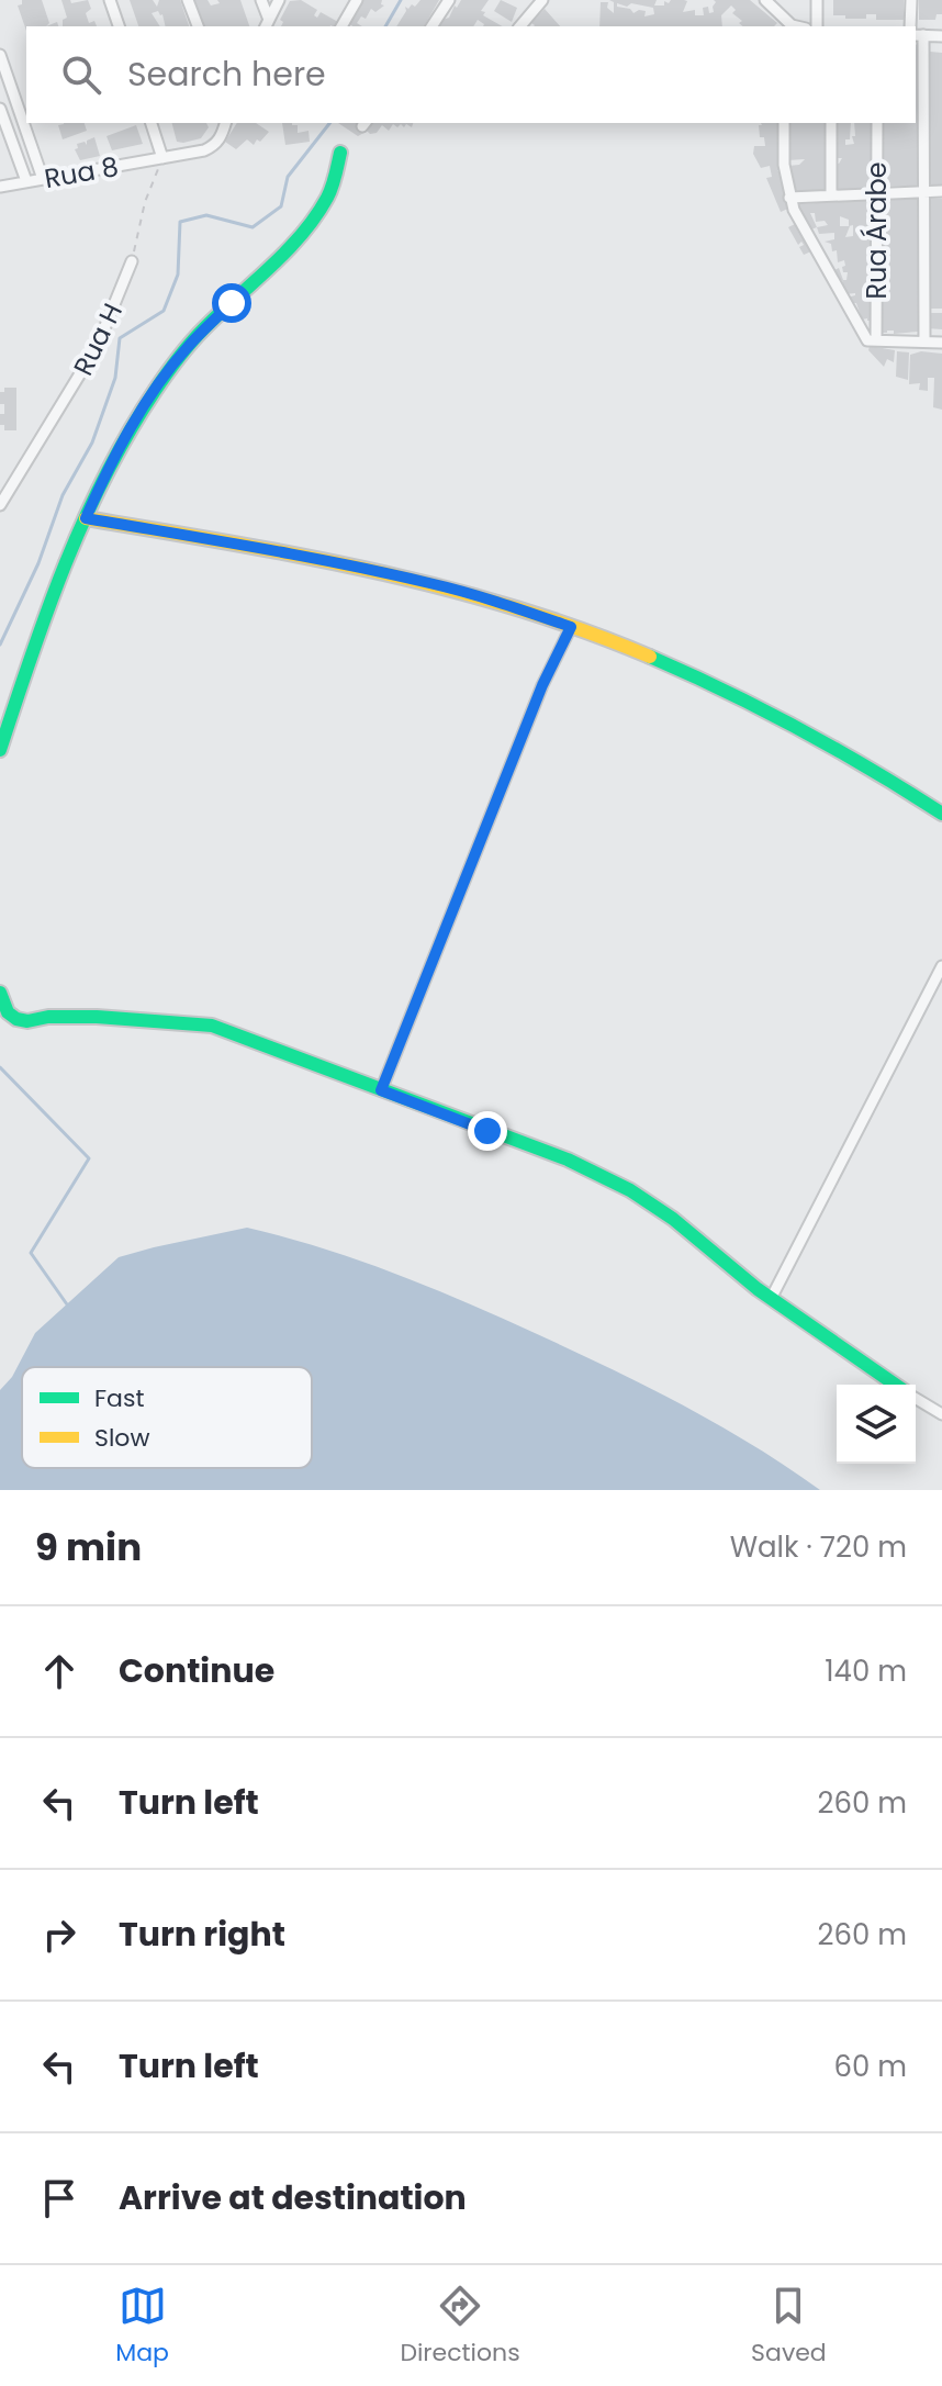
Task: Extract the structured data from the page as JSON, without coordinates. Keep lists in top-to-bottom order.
{
  "streets": {
    "street": ["Rua 8", "Rua Árabe", "Rua H"]
  },
  "legend": ["Fast", "Slow"],
  "page": {
    "search": "Search here",
    "heading": ["9 min", "Walk · 720 m"],
    "list": [
      ["Continue", "140 m"],
      ["Turn left", "260 m"],
      ["Turn right", "260 m"],
      ["Turn left", "60 m"],
      "Arrive at destination"
    ],
    "nav": ["Map", "Directions", "Saved"]
  }
}
